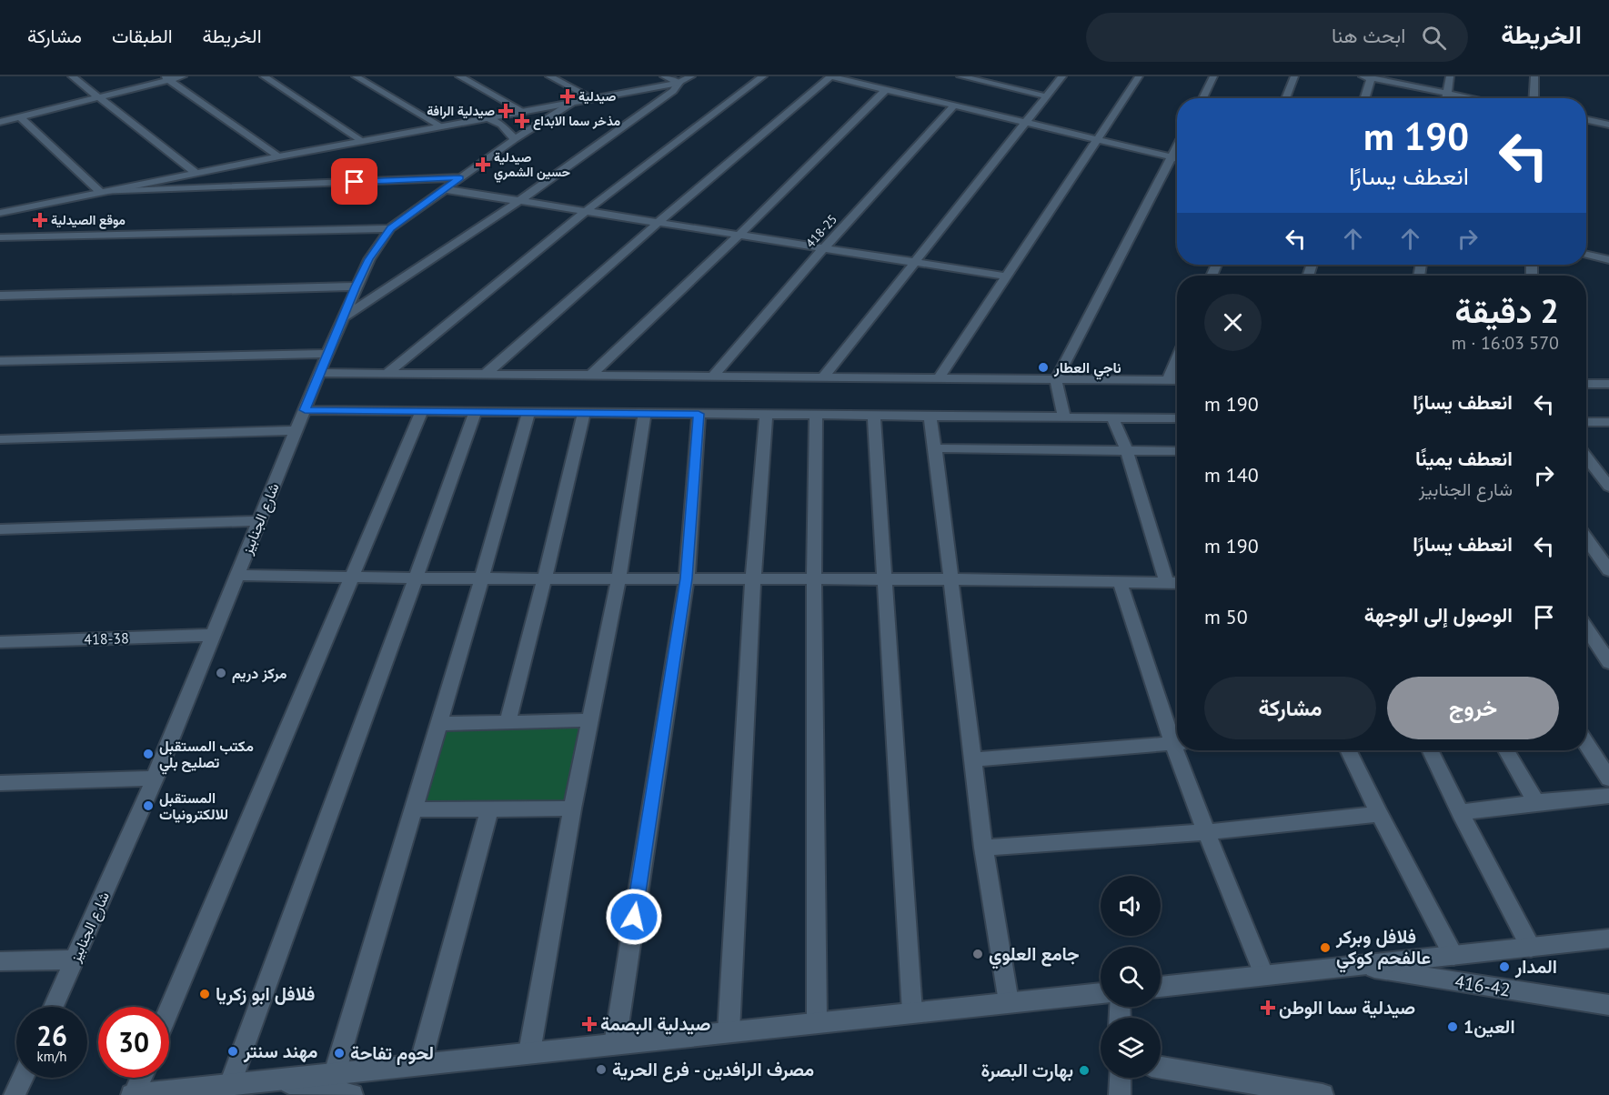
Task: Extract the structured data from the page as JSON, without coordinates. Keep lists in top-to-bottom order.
{
  "streets": {
    "street": [
      "418-25",
      "شارع الجنابيز",
      "418-38",
      "416-42"
    ]
  },
  "crossings": [
    ["شارع الجنابيز", "418-38"]
  ],
  "places": {
    "health": [
      "صيدلية",
      "صيدلية الرافة",
      "مذخر سما الابداع",
      "صيدلية حسين الشمري",
      "موقع الصيدلية",
      "صيدلية سما الوطن",
      "صيدلية البصمة"
    ],
    "other": [
      "ناجي العطار",
      "مركز دريم",
      "مكتب المستقبل تصليح بلي",
      "المستقبل للالكترونيات",
      "فلافل وبركر عالفحم كوكي",
      "جامع العلوي",
      "المدار",
      "فلافل ابو زكريا",
      "العين1",
      "مهند سنتر",
      "لحوم تفاحة",
      "مصرف الرافدين - فرع الحرية",
      "بهارت البصرة"
    ]
  },
  "page": {
    "header": "الخريطة",
    "search": "ابحث هنا",
    "nav": ["الخريطة", "الطبقات", "مشاركة"],
    "turn": ["190 m", "انعطف يسارًا"],
    "heading": ["2 دقيقة", "570 m · 16:03"],
    "list": [
      {
        "name": "انعطف يسارًا",
        "value": "190 m"
      },
      {
        "name": "انعطف يمينًا",
        "note": "شارع الجنابيز",
        "value": "140 m"
      },
      {
        "name": "انعطف يسارًا",
        "value": "190 m"
      },
      {
        "name": "الوصول إلى الوجهة",
        "value": "50 m"
      }
    ],
    "buttons": ["خروج", "مشاركة"],
    "speed": "26 km/h",
    "limit": "30"
  }
}
